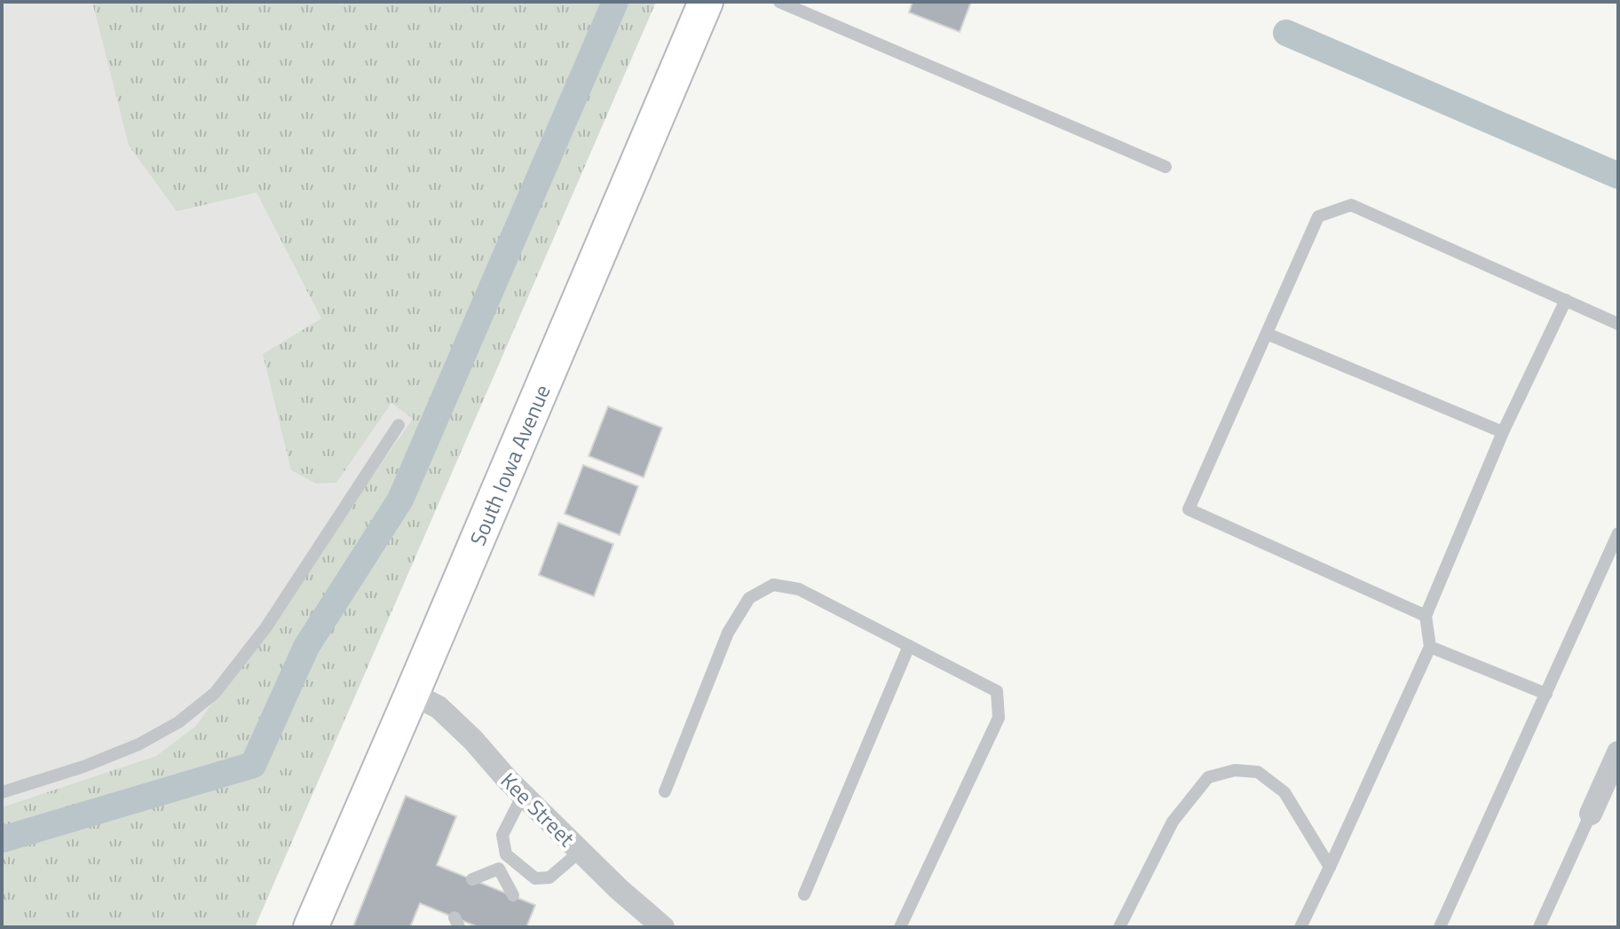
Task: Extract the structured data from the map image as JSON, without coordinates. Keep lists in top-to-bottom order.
{
  "streets": {
    "street": ["South Iowa Avenue", "Kee Street"]
  },
  "crossings": [
    ["South Iowa Avenue", "Kee Street"]
  ]
}
